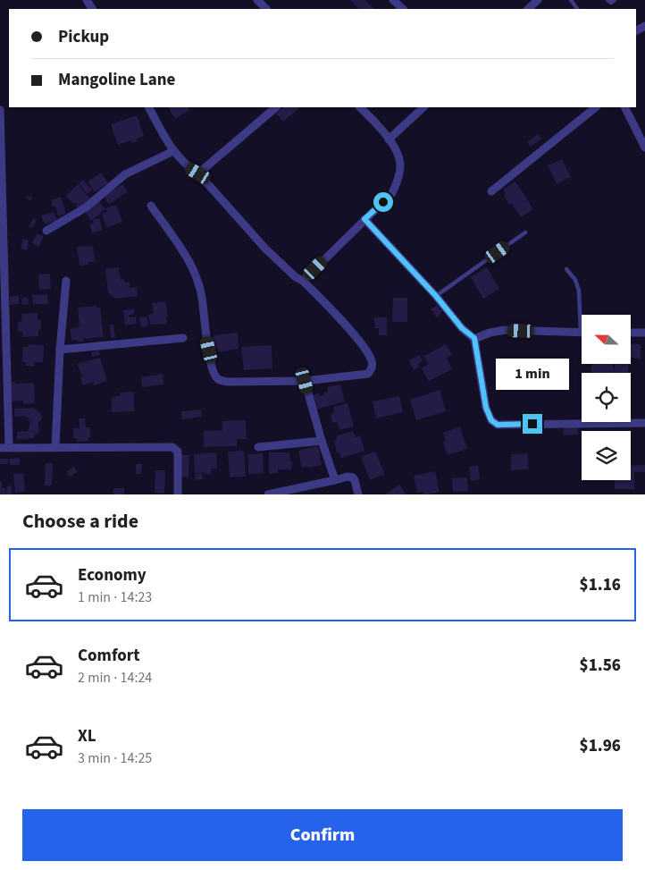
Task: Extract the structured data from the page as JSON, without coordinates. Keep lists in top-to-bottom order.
{
  "north": "left",
  "page": {
    "banner": ["Pickup", "Mangoline Lane"],
    "bubble": "1 min",
    "heading": "Choose a ride",
    "list": [
      {
        "name": "Economy",
        "note": "1 min · 14:23",
        "value": "$1.16"
      },
      {
        "name": "Comfort",
        "note": "2 min · 14:24",
        "value": "$1.56"
      },
      {
        "name": "XL",
        "note": "3 min · 14:25",
        "value": "$1.96"
      }
    ],
    "buttons": "Confirm"
  }
}
